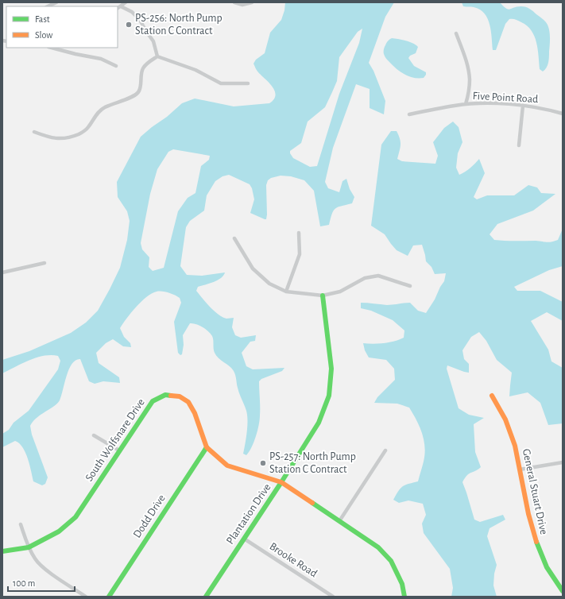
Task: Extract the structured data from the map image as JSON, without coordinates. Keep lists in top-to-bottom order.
{
  "streets": {
    "street": [
      "Five Point Road",
      "South Wolfsnare Drive",
      "General Stuart Drive",
      "Plantation Drive",
      "Dodd Drive",
      "Brooke Road"
    ]
  },
  "crossings": [
    ["South Wolfsnare Drive", "Plantation Drive"],
    ["South Wolfsnare Drive", "Dodd Drive"],
    ["Plantation Drive", "Brooke Road"]
  ],
  "places": ["PS-256: North Pump Station C Contract", "PS-257: North Pump Station C Contract"],
  "legend": ["Fast", "Slow"],
  "scale_bar": "100 m"
}
